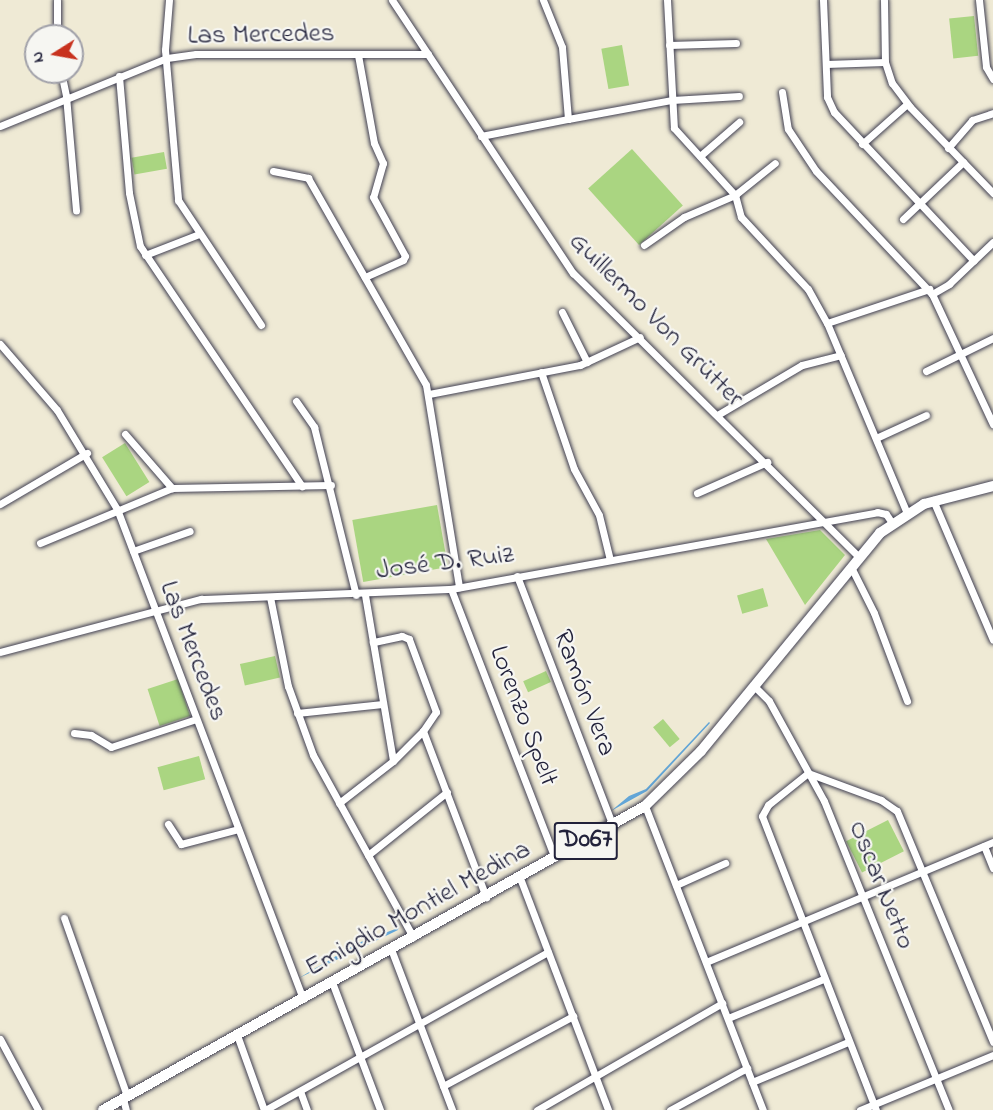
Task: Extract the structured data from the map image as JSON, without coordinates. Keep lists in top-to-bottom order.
{
  "streets": {
    "main road": ["D067", "Emigdio Montiel Medina"],
    "street": [
      "Las Mercedes",
      "Guillermo Von Grütter",
      "José D. Ruiz",
      "Ramón Vera",
      "Lorenzo Spelt",
      "Oscar Netto"
    ]
  },
  "crossings": [
    ["Las Mercedes", "Guillermo Von Grütter"],
    ["Las Mercedes", "José D. Ruiz"],
    ["Las Mercedes", "Emigdio Montiel Medina"],
    ["Guillermo Von Grütter", "José D. Ruiz"],
    ["Guillermo Von Grütter", "Emigdio Montiel Medina"],
    ["José D. Ruiz", "Ramón Vera"],
    ["José D. Ruiz", "Lorenzo Spelt"],
    ["José D. Ruiz", "Emigdio Montiel Medina"],
    ["Ramón Vera", "Emigdio Montiel Medina"],
    ["Lorenzo Spelt", "Emigdio Montiel Medina"],
    ["Oscar Netto", "Emigdio Montiel Medina"]
  ],
  "north": "left"
}
